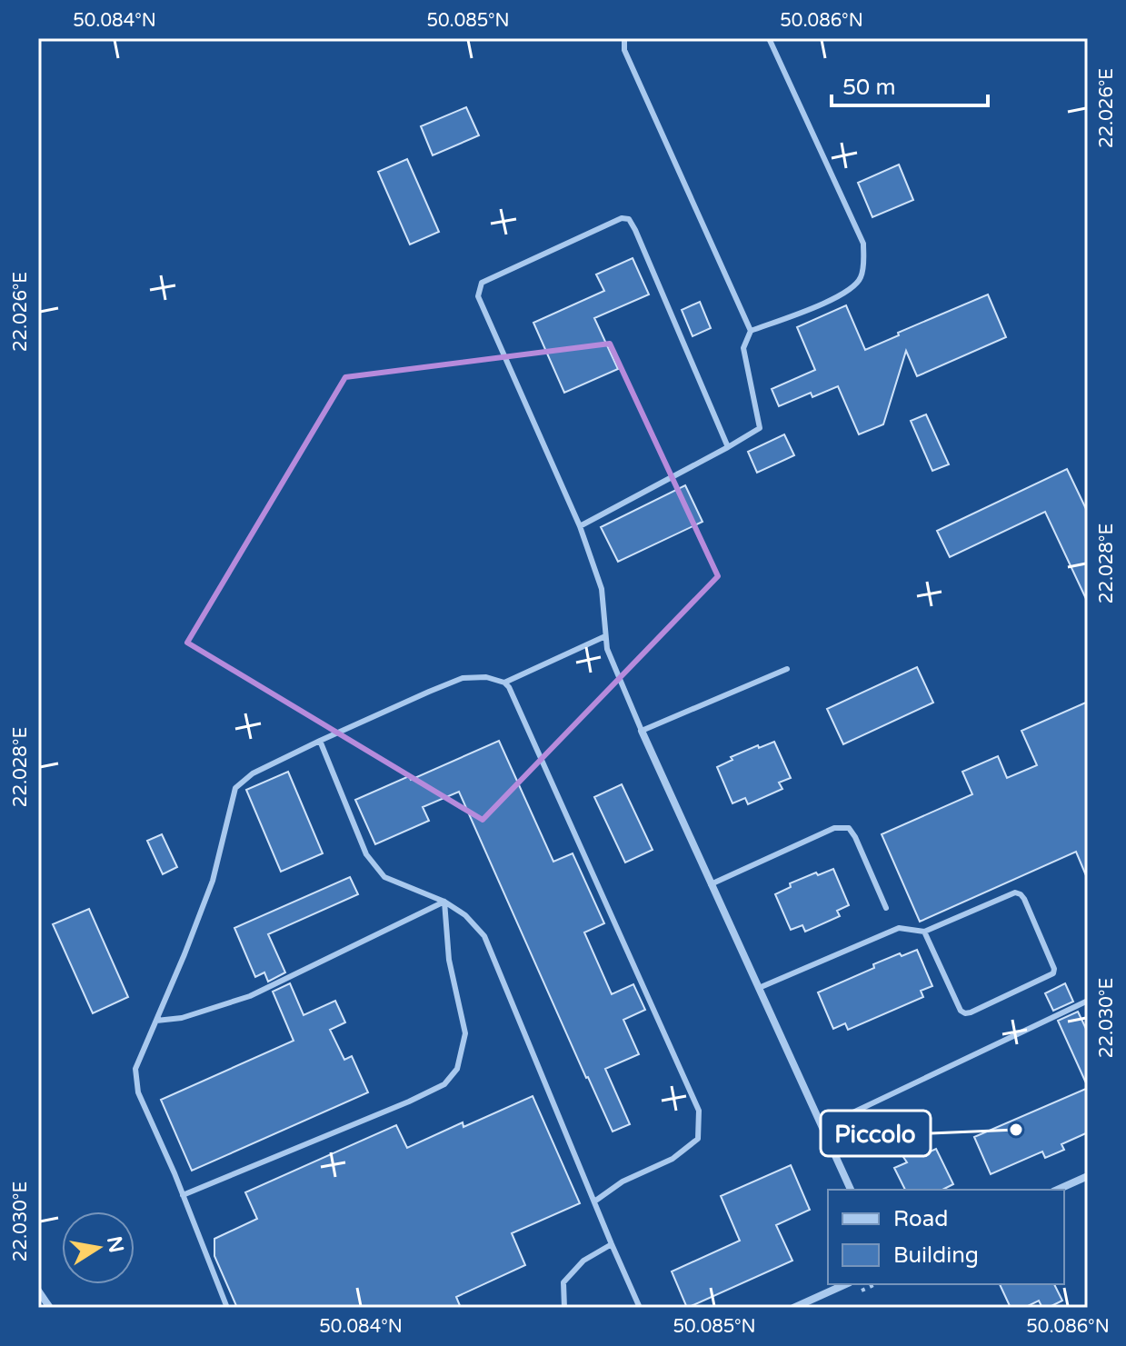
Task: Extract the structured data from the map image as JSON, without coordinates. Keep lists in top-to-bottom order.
{
  "places": ["Piccolo"],
  "legend": ["Road", "Building"],
  "scale_bar": "50 m",
  "north": "right",
  "coordinates": [
    "50.084°N",
    "50.085°N",
    "50.086°N",
    "22.026°E",
    "22.028°E",
    "22.030°E"
  ]
}
